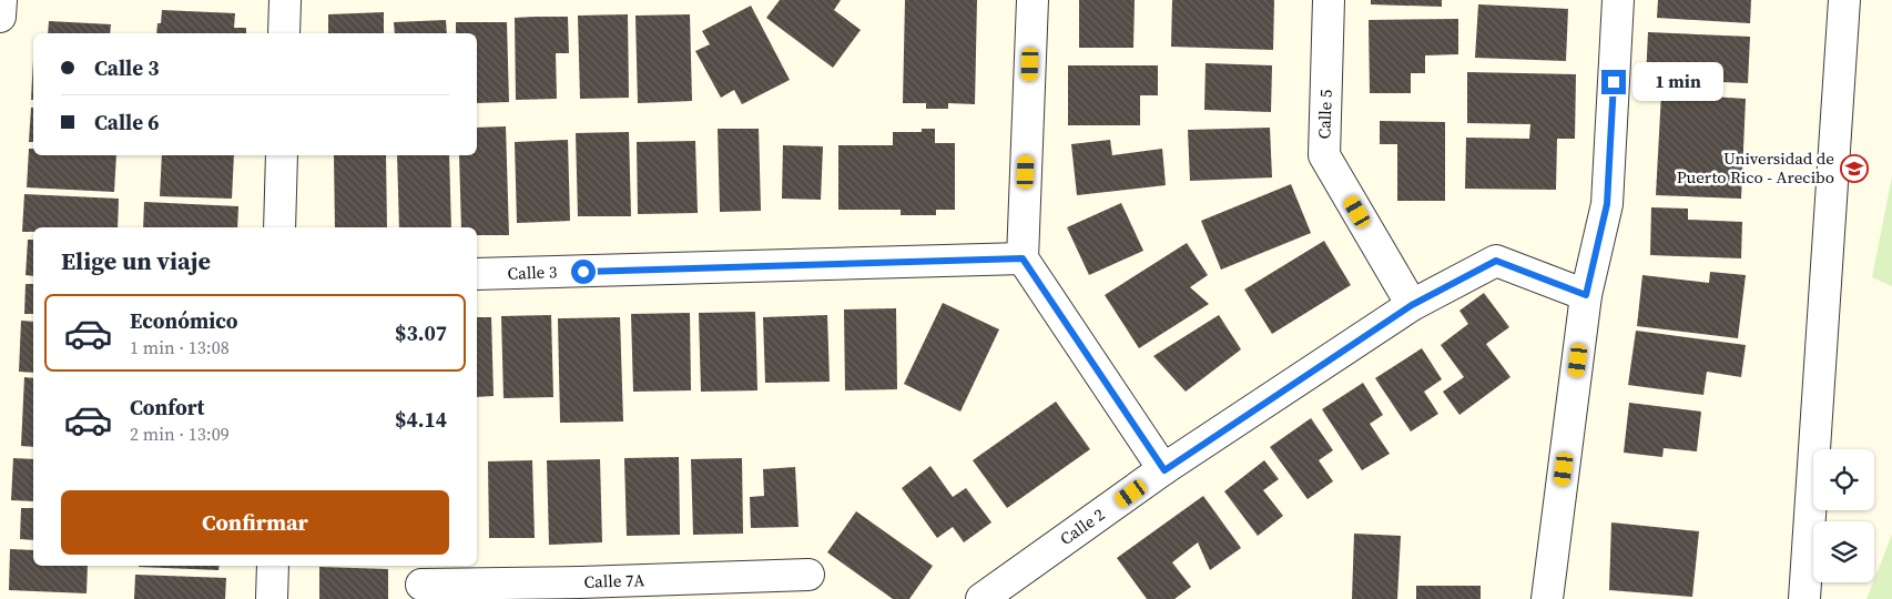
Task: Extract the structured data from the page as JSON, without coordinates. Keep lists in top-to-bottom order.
{
  "streets": {
    "street": [
      "Calle 5",
      "Calle 3",
      "Calle 2",
      "Calle 7A"
    ]
  },
  "crossings": [
    ["Calle 5", "Calle 2"]
  ],
  "places": {
    "school or university": ["Universidad de Puerto Rico - Arecibo"]
  },
  "page": {
    "banner": ["Calle 3", "Calle 6"],
    "bubble": "1 min",
    "heading": "Elige un viaje",
    "list": [
      {
        "name": "Económico",
        "note": "1 min · 13:08",
        "value": "$3.07"
      },
      {
        "name": "Confort",
        "note": "2 min · 13:09",
        "value": "$4.14"
      }
    ],
    "buttons": "Confirmar"
  }
}
